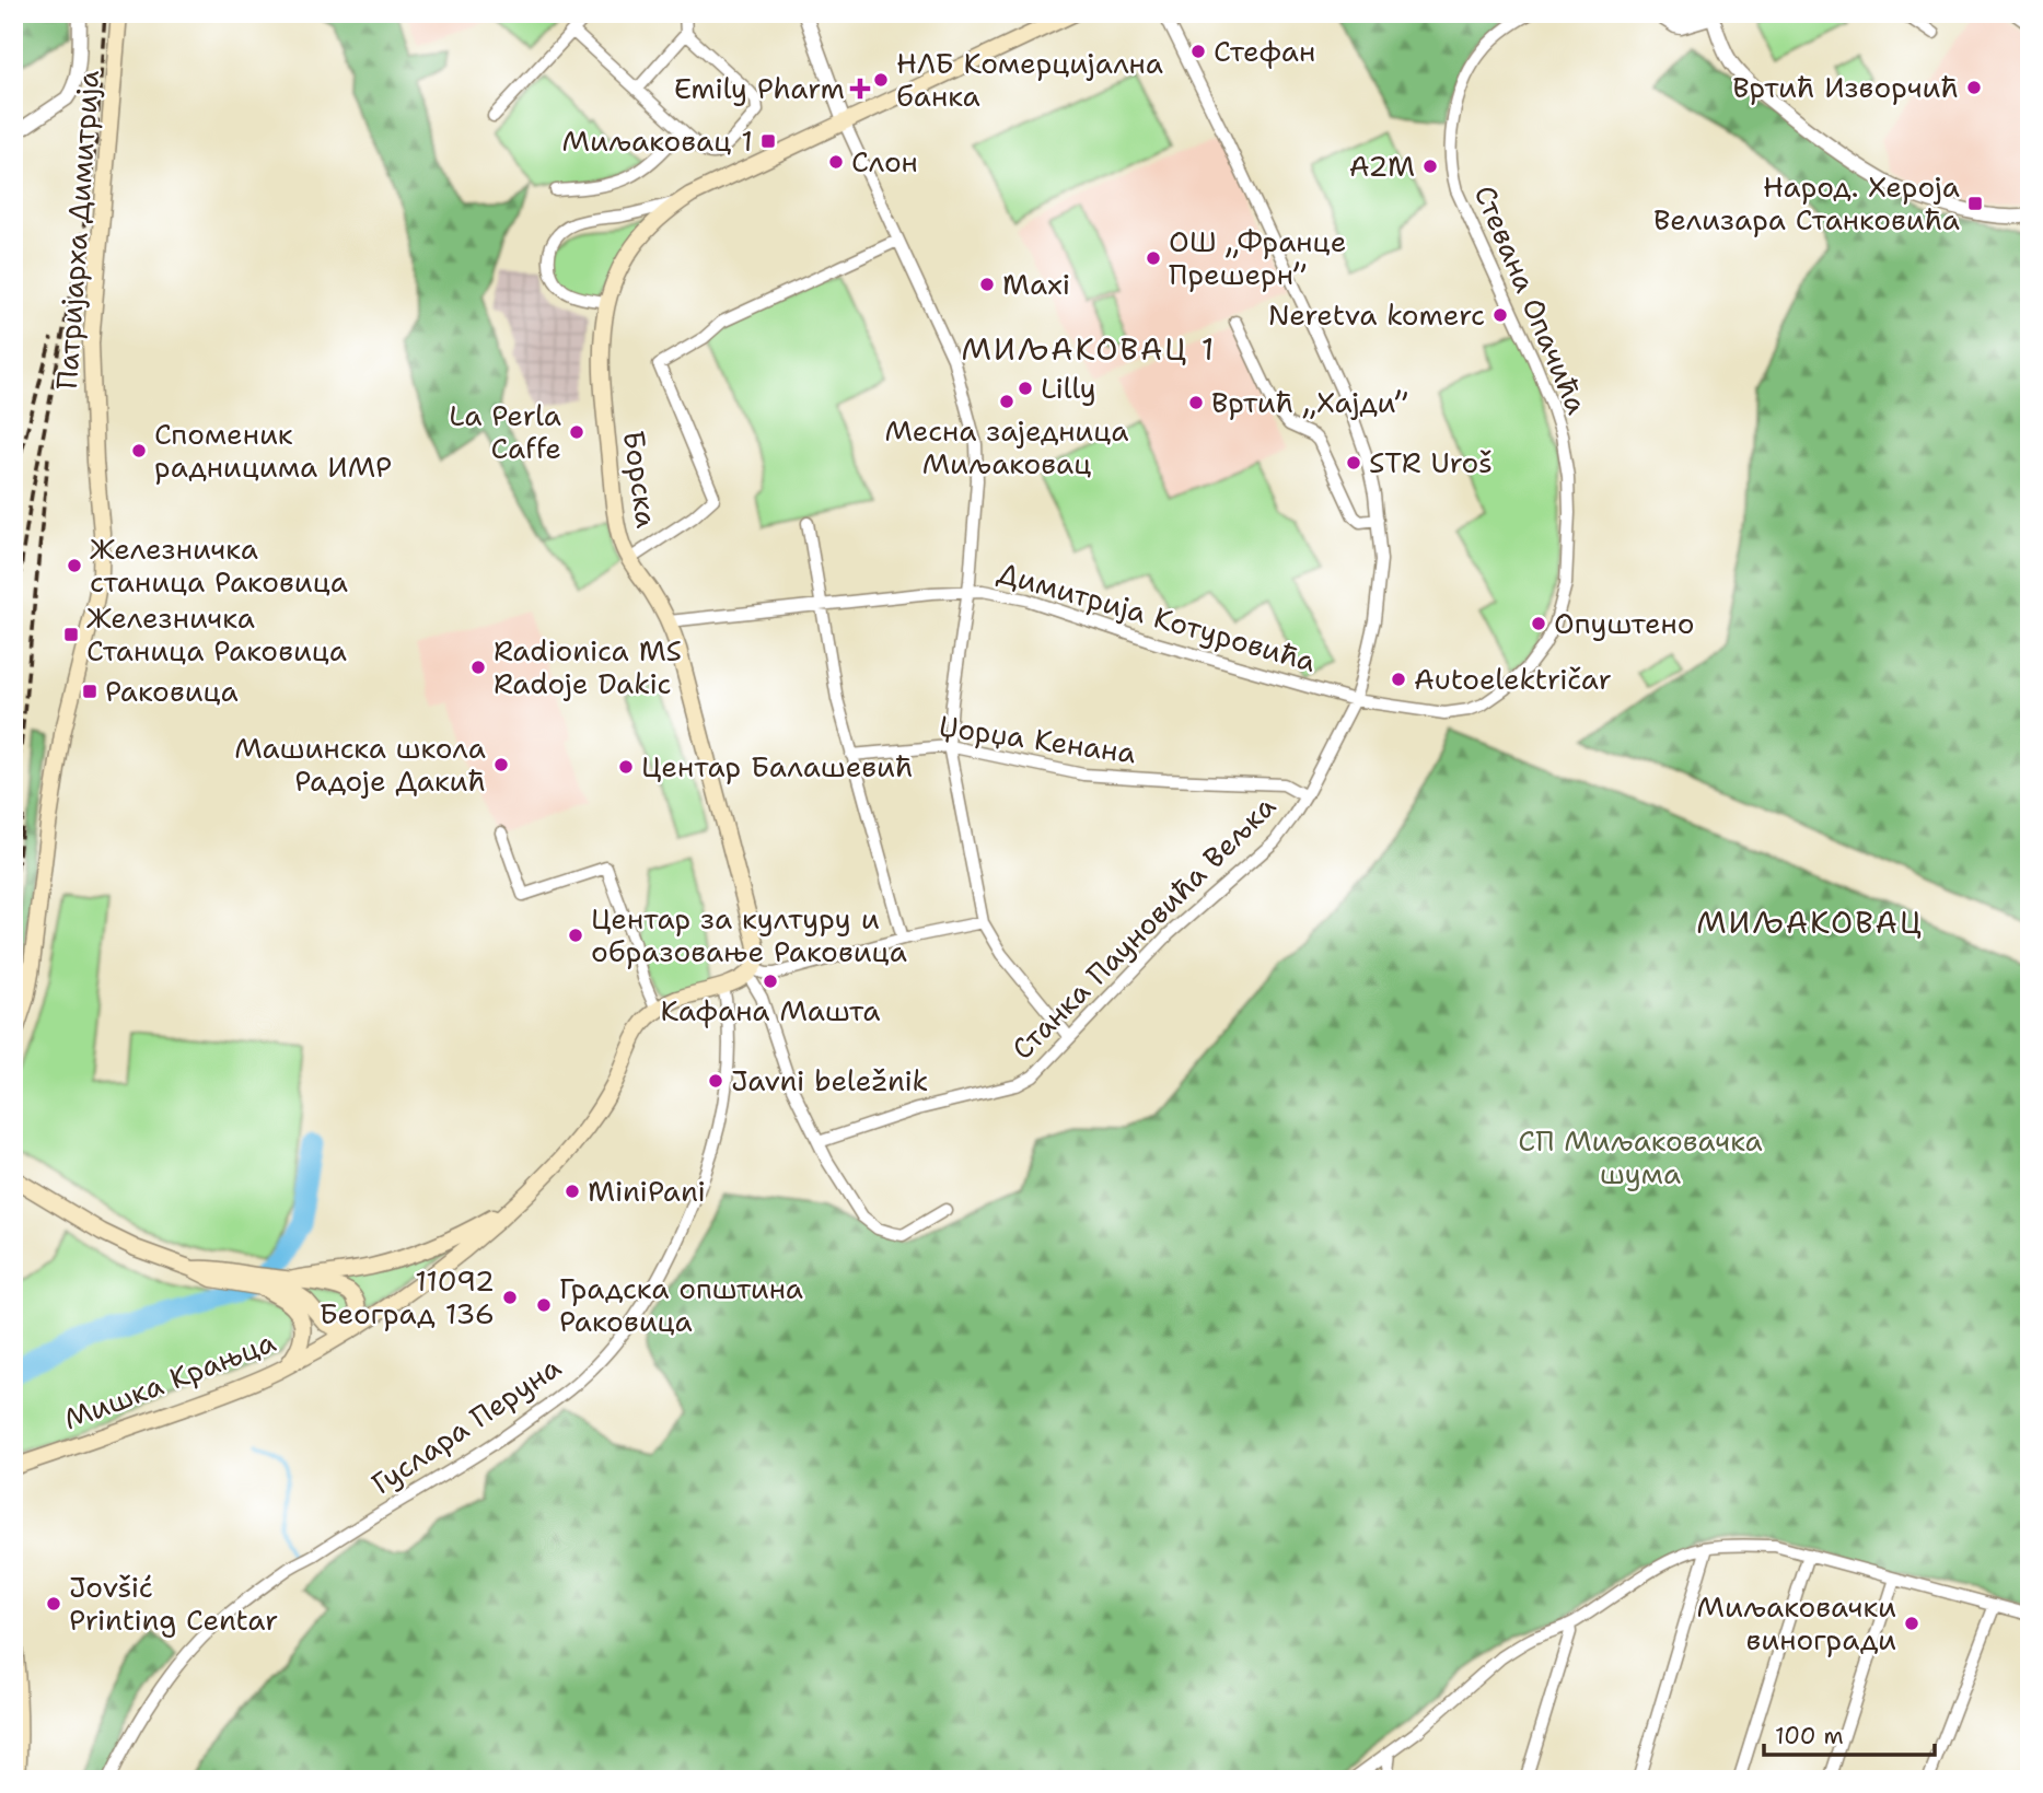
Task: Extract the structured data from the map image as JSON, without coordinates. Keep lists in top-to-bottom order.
{
  "streets": {
    "main road": ["Патријарха Димитрија", "Борска", "Мишка Крањца"],
    "street": [
      "Стевана Опачића",
      "Димитрија Котуровића",
      "Џорџа Кенана",
      "Станка Пауновића Вељка",
      "Гуслара Перуна"
    ]
  },
  "crossings": [
    ["Стевана Опачића", "Димитрија Котуровића"],
    ["Стевана Опачића", "Станка Пауновића Вељка"],
    ["Борска", "Димитрија Котуровића"],
    ["Борска", "Станка Пауновића Вељка"],
    ["Борска", "Мишка Крањца"],
    ["Димитрија Котуровића", "Станка Пауновића Вељка"],
    ["Џорџа Кенана", "Станка Пауновића Вељка"],
    ["Мишка Крањца", "Гуслара Перуна"]
  ],
  "districts": ["МИЉАКОВАЦ 1", "МИЉАКОВАЦ"],
  "parks": ["СП Миљаковачка шума"],
  "places": {
    "other": [
      "Стефан",
      "НЛБ Комерцијална банка",
      "Вртић Изворчић",
      "Слон",
      "A2M",
      "ОШ „Франце Прешерн”",
      "Maxi",
      "Neretva komerc",
      "Lilly",
      "Месна заједница Миљаковац",
      "Вртић „Хајди”",
      "La Perla Caffe",
      "Споменик радницима ИМР",
      "STR Uroš",
      "Железничка станица Раковица",
      "Опуштено",
      "Radionica MS Radoje Dakic",
      "Autoelektričar",
      "Машинска школа Радоје Дакић",
      "Центар Балашевић",
      "Центар за културу и образовање Раковица",
      "Кафана Машта",
      "Javni beležnik",
      "MiniPani",
      "11092 Београд 136",
      "Градска општина Раковица",
      "Jovšić Printing Centar",
      "Миљаковачки виногради"
    ],
    "health": ["Emily Pharm"],
    "transit": [
      "Миљаковац 1",
      "Народ. Хероја Велизара Станковића",
      "Железничка Станица Раковица",
      "Раковица"
    ]
  },
  "scale_bar": "100 m"
}
